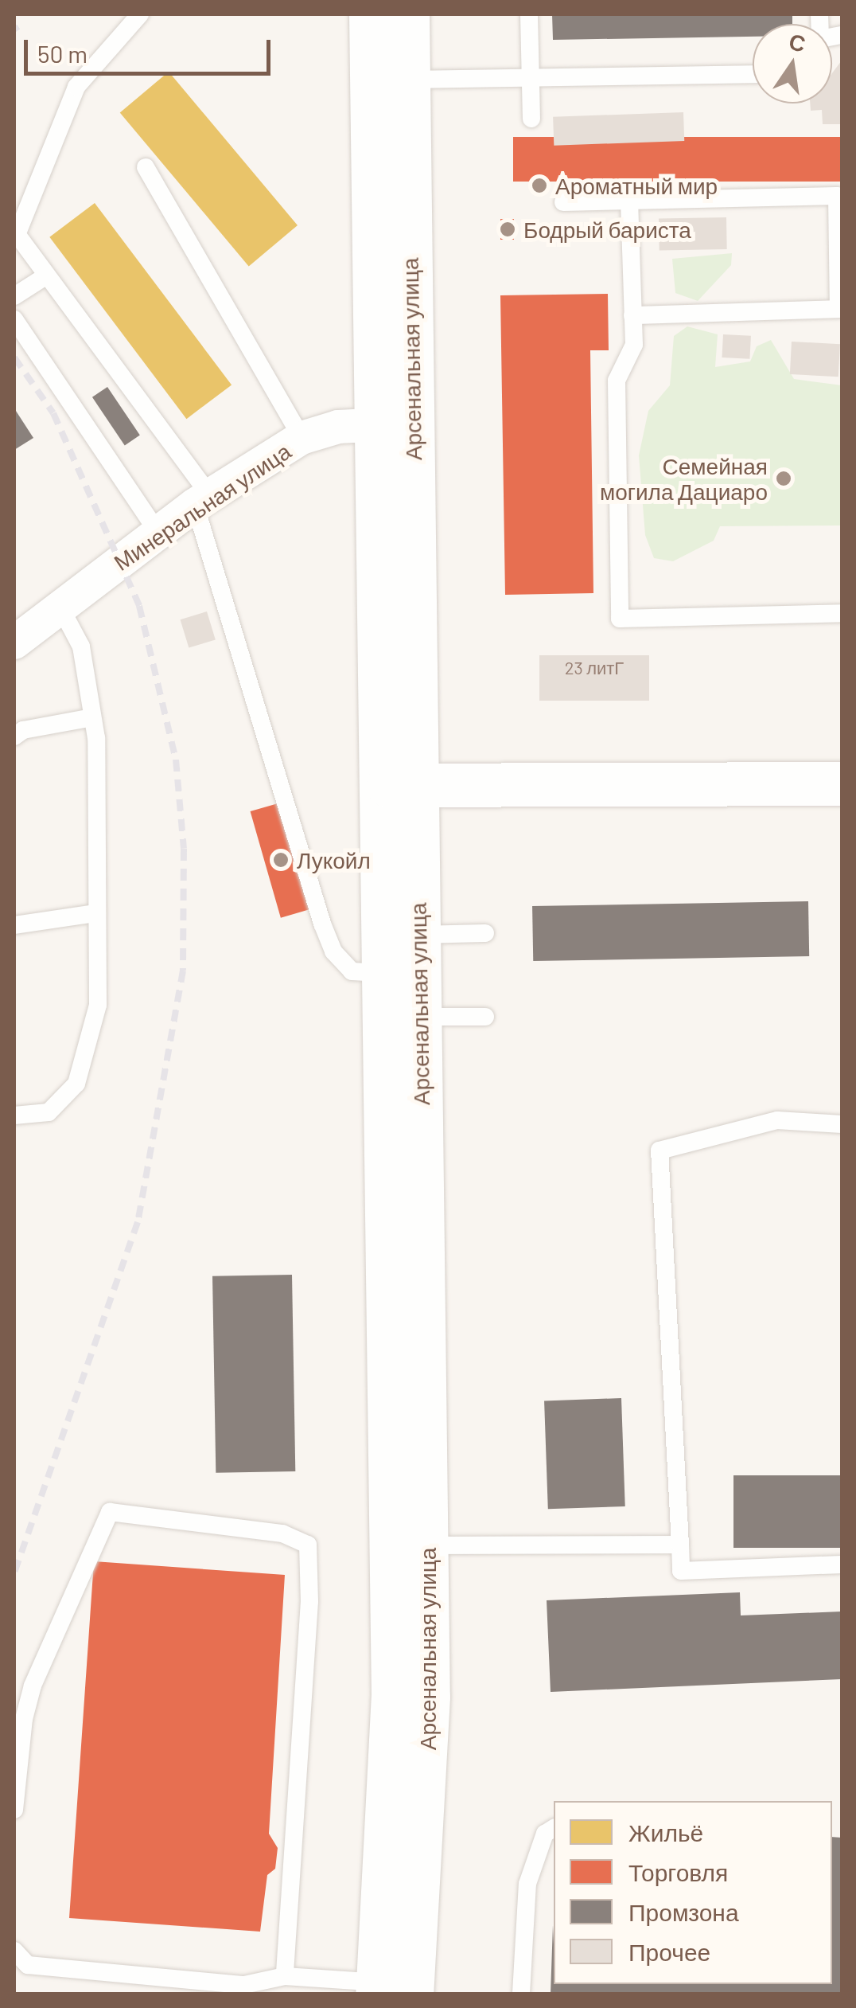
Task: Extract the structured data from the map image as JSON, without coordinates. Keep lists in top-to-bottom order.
{
  "streets": {
    "street": ["Арсенальная улица", "Минеральная улица"]
  },
  "crossings": [
    ["Арсенальная улица", "Минеральная улица"]
  ],
  "places": [
    "Ароматный мир",
    "Бодрый бариста",
    "Семейная могила Дациаро",
    "Лукойл"
  ],
  "house_numbers": ["23 литГ"],
  "legend": [
    "Жильё",
    "Торговля",
    "Промзона",
    "Прочее"
  ],
  "scale_bar": "50 m",
  "north": "top"
}
